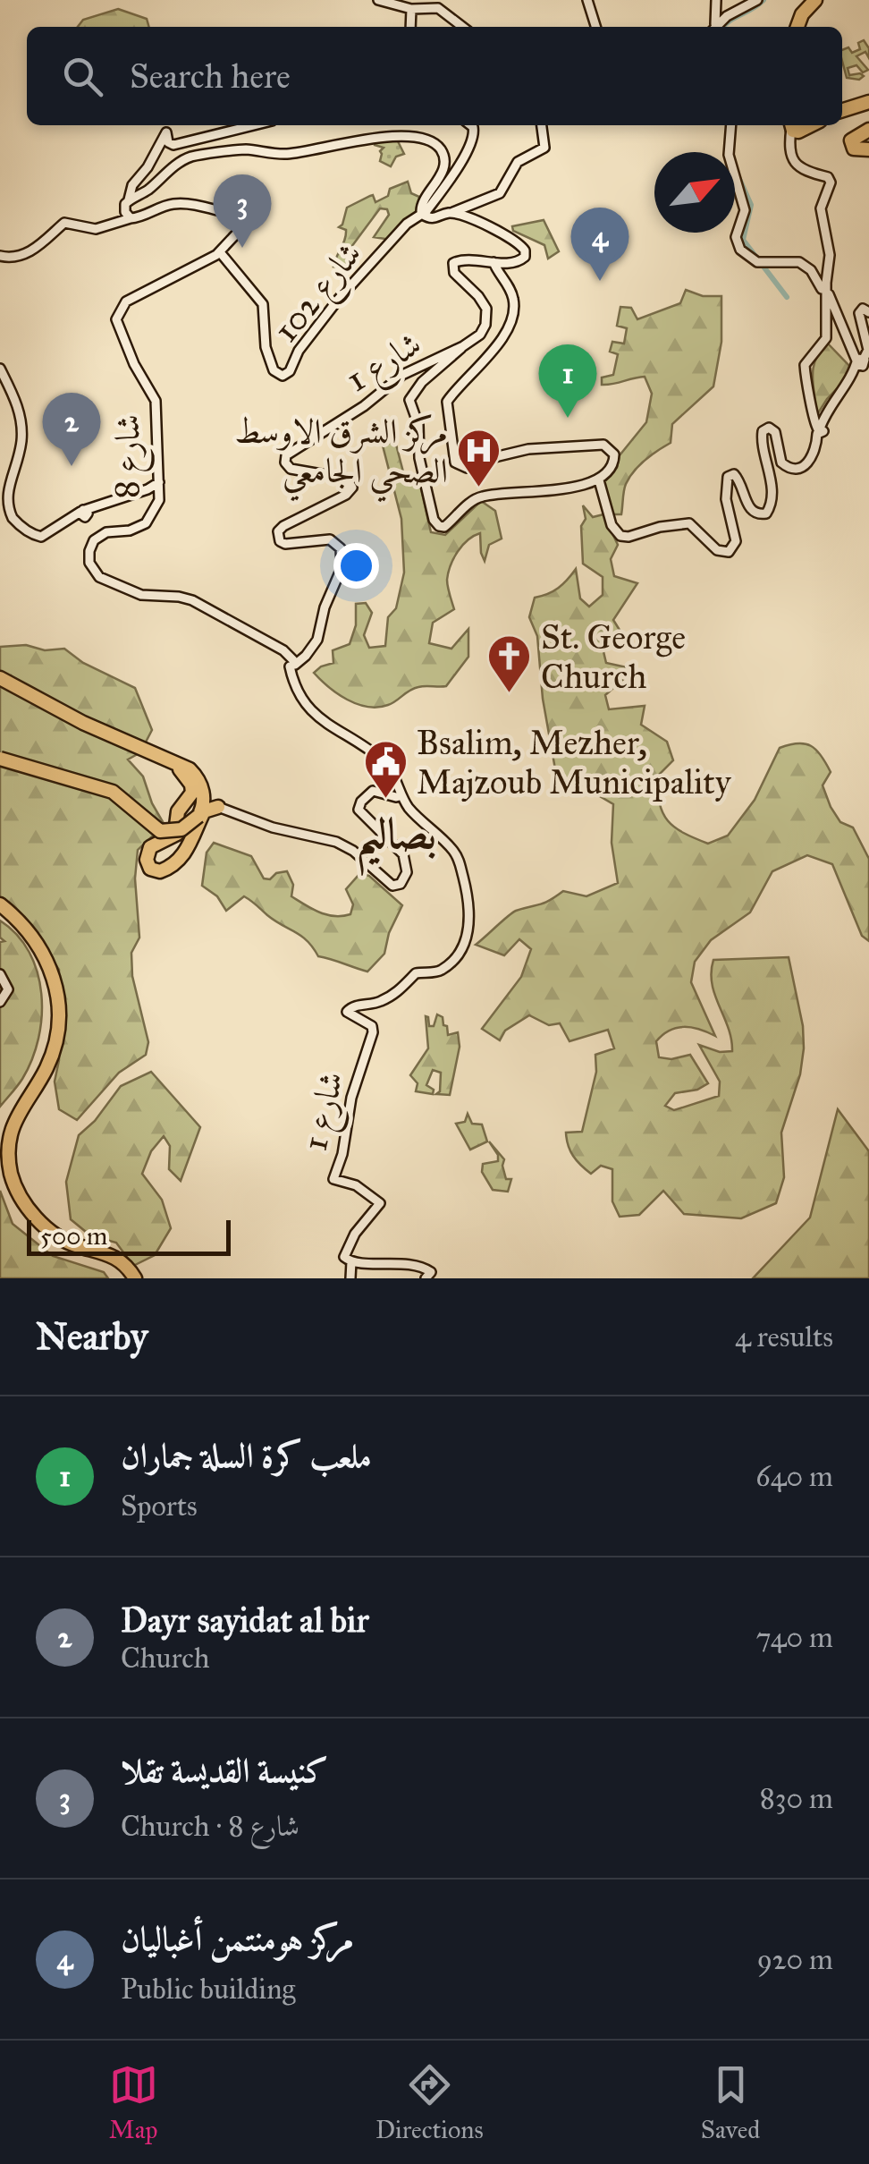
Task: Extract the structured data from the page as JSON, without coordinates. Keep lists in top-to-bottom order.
{
  "streets": {
    "street": ["شارع 102", "شارع 1", "شارع 8"]
  },
  "crossings": [
    ["شارع 102", "شارع 8"],
    ["شارع 1", "شارع 8"]
  ],
  "districts": ["بصاليم"],
  "places": {
    "hospital": ["مركز الشرق الاوسط الصحي الجامعي"],
    "church": ["St. George Church"],
    "public building": ["Bsalim, Mezher, Majzoub Municipality"]
  },
  "scale_bar": "500 m",
  "north": "top right",
  "page": {
    "search": "Search here",
    "pins": [
      "3",
      "4",
      "1",
      "2"
    ],
    "scale": "500 m",
    "heading": ["Nearby", "4 results"],
    "list": [
      {
        "mark": "1",
        "name": "ملعب كرة السلة جماران",
        "note": "Sports",
        "value": "640 m"
      },
      {
        "mark": "2",
        "name": "Dayr sayidat al bir",
        "note": "Church",
        "value": "740 m"
      },
      {
        "mark": "3",
        "name": "كنيسة القديسة تقلا",
        "note": "Church · شارع 8",
        "value": "830 m"
      },
      {
        "mark": "4",
        "name": "مركز هومنتمن أغباليان",
        "note": "Public building",
        "value": "920 m"
      }
    ],
    "nav": ["Map", "Directions", "Saved"]
  }
}
